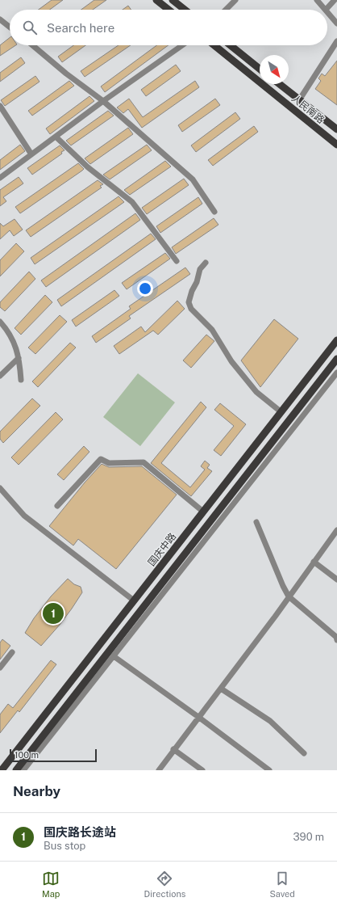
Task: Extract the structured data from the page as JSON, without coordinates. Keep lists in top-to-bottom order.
{
  "streets": {
    "main road": ["人民南路", "国庆中路"]
  },
  "scale_bar": "100 m",
  "north": "bottom right",
  "page": {
    "search": "Search here",
    "pins": "1",
    "scale": "100 m",
    "heading": "Nearby",
    "list": [
      {
        "mark": "1",
        "name": "国庆路长途站",
        "note": "Bus stop",
        "value": "390 m"
      }
    ],
    "nav": ["Map", "Directions", "Saved"]
  }
}
